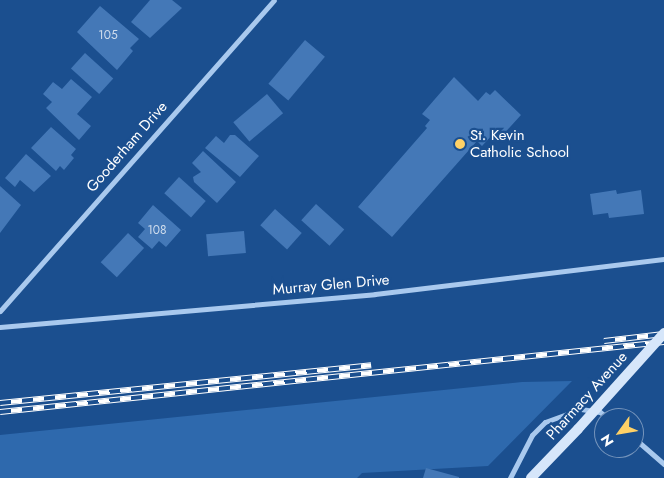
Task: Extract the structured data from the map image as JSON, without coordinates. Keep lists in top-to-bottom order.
{
  "streets": {
    "street": ["Gooderham Drive", "Murray Glen Drive", "Pharmacy Avenue"]
  },
  "places": ["St. Kevin Catholic School"],
  "house_numbers": ["105", "108"],
  "north": "bottom left"
}
